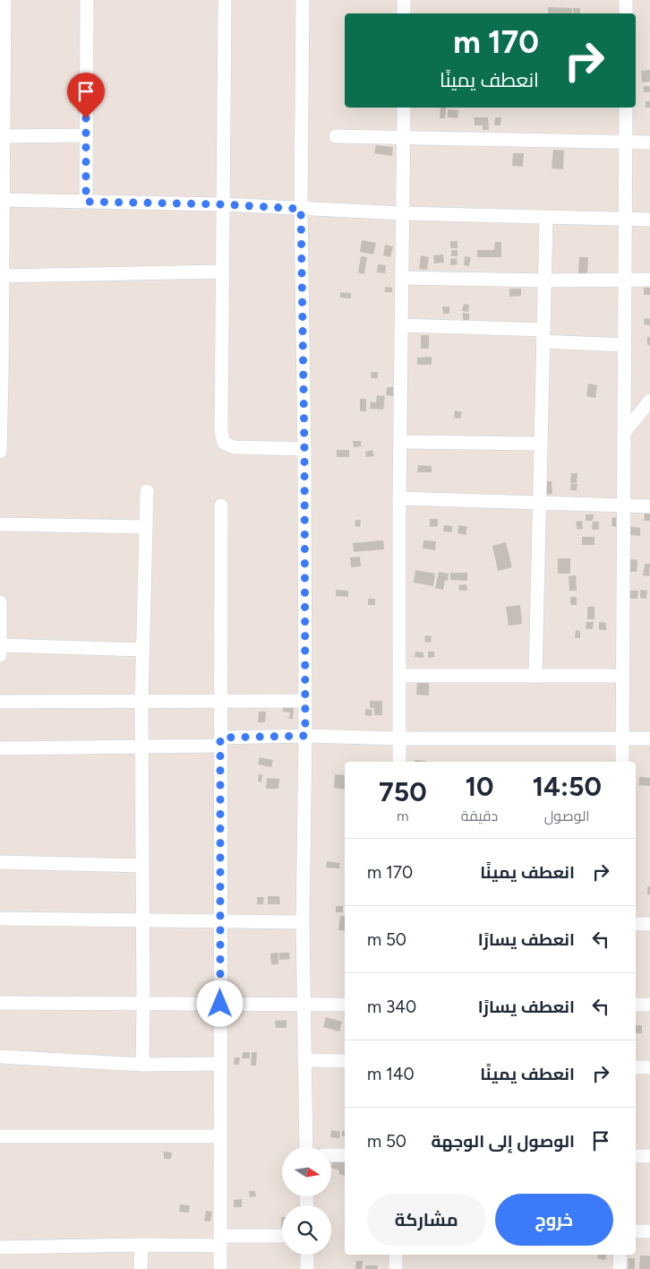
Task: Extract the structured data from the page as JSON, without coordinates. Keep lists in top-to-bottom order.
{
  "north": "right",
  "page": {
    "turn": ["170 m", "انعطف يمينًا"],
    "eta": [
      "14:50",
      "الوصول",
      "10",
      "دقيقة",
      "750",
      "m"
    ],
    "list": [
      {
        "name": "انعطف يمينًا",
        "value": "170 m"
      },
      {
        "name": "انعطف يسارًا",
        "value": "50 m"
      },
      {
        "name": "انعطف يسارًا",
        "value": "340 m"
      },
      {
        "name": "انعطف يمينًا",
        "value": "140 m"
      },
      {
        "name": "الوصول إلى الوجهة",
        "value": "50 m"
      }
    ],
    "buttons": ["خروج", "مشاركة"]
  }
}
